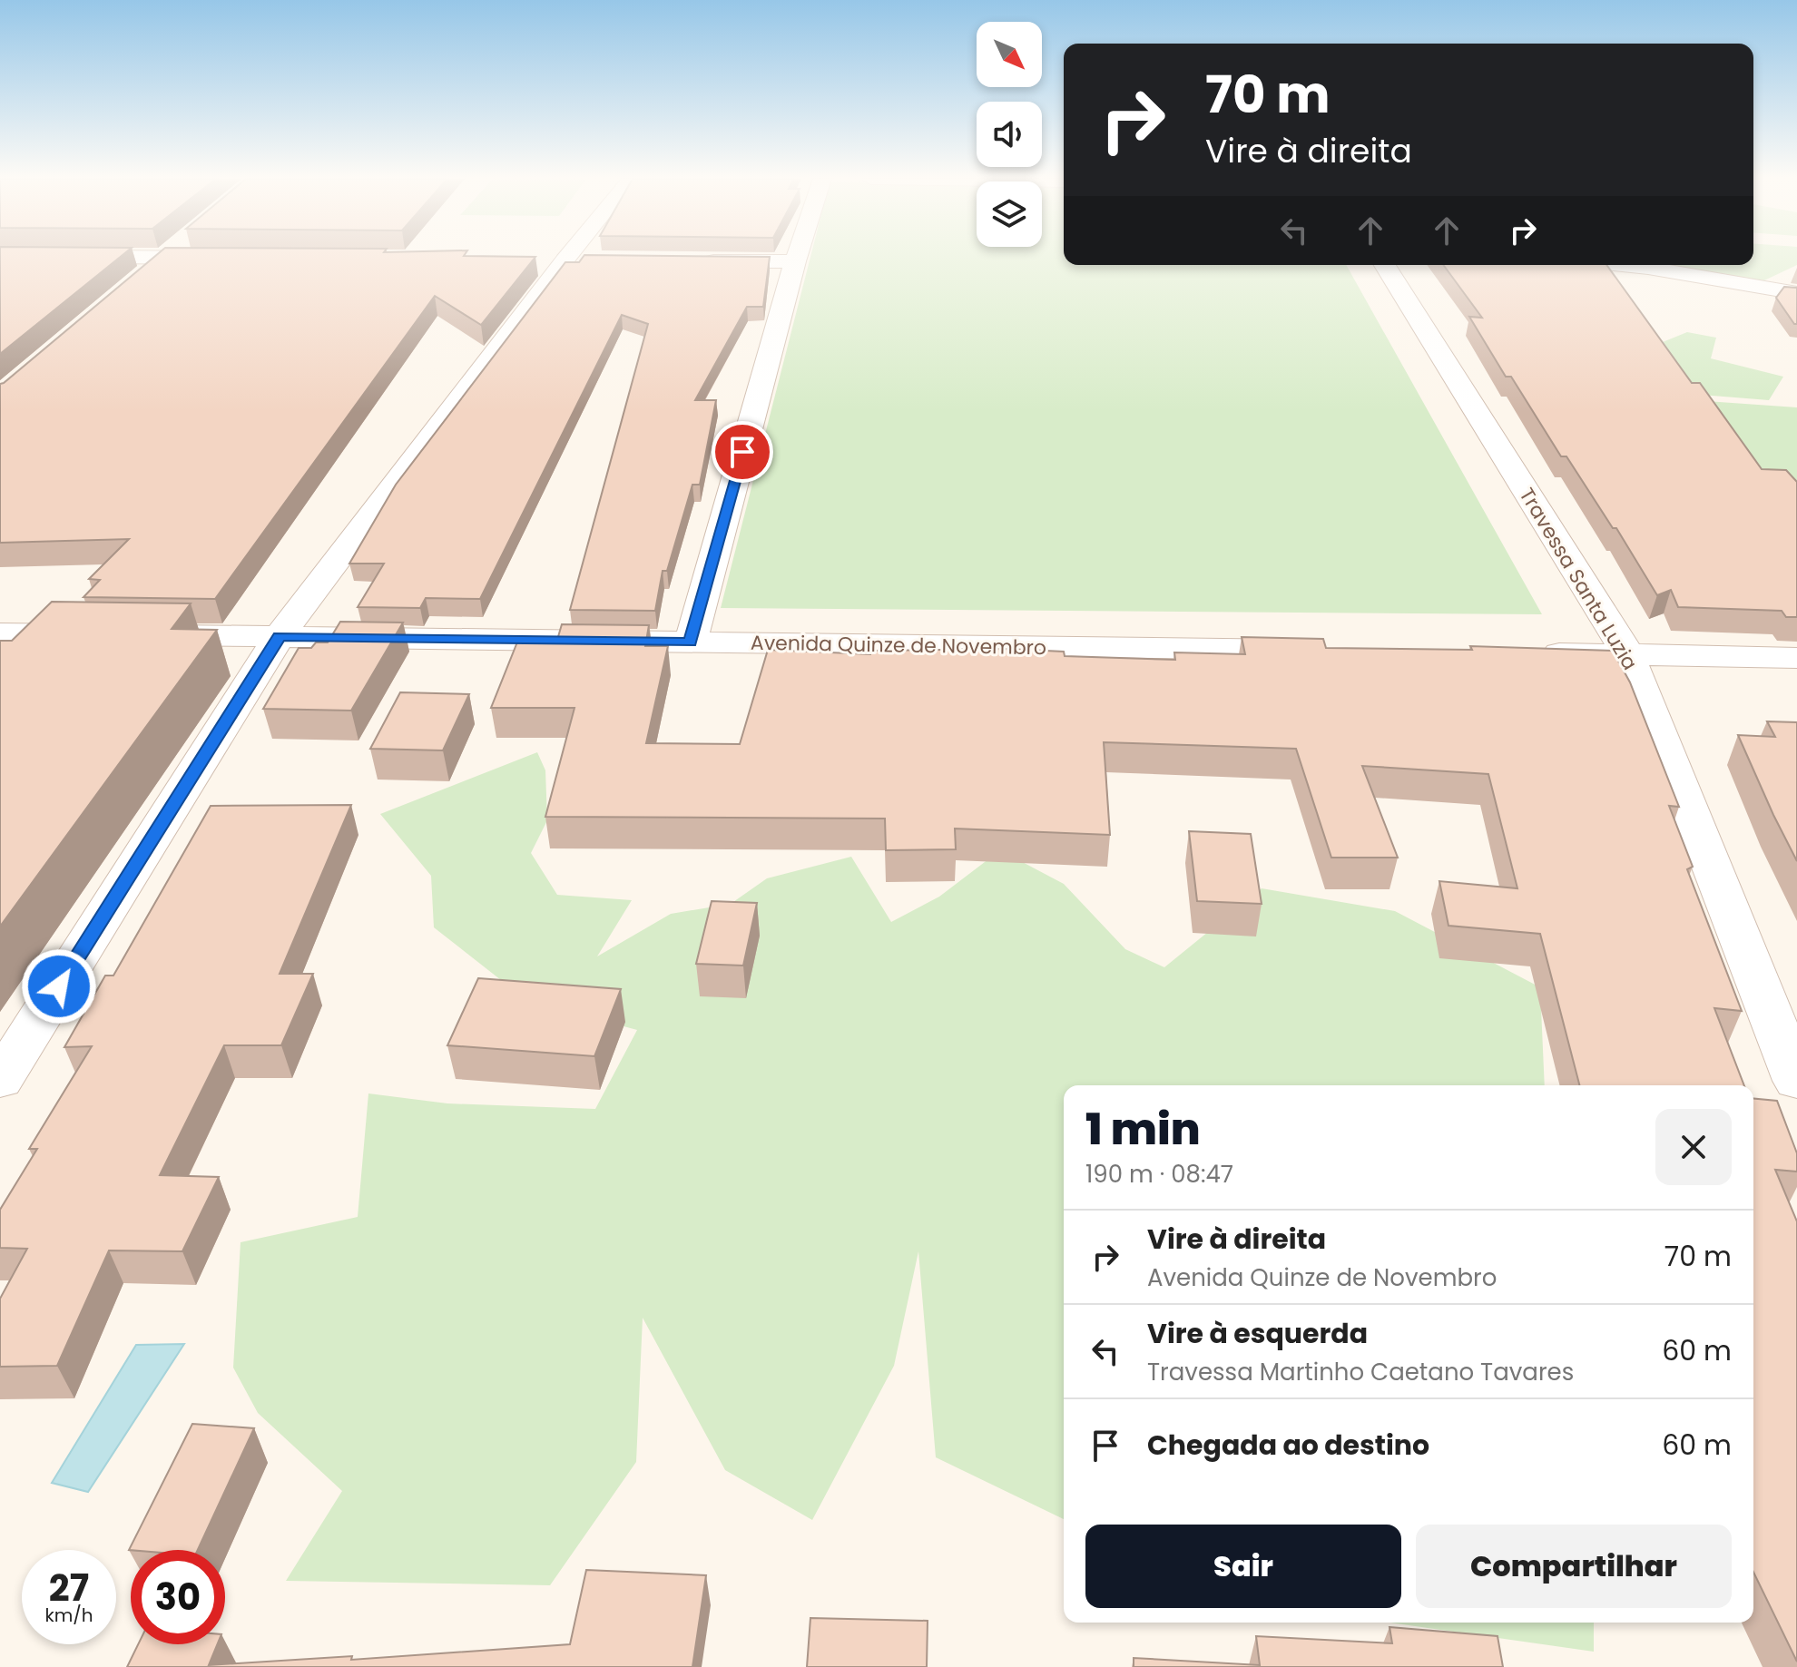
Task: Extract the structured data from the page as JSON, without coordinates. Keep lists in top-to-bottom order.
{
  "streets": {
    "street": ["Travessa Santa Luzia", "Avenida Quinze de Novembro"]
  },
  "north": "bottom right",
  "page": {
    "turn": ["70 m", "Vire à direita"],
    "heading": ["1 min", "190 m · 08:47"],
    "list": [
      {
        "name": "Vire à direita",
        "note": "Avenida Quinze de Novembro",
        "value": "70 m"
      },
      {
        "name": "Vire à esquerda",
        "note": "Travessa Martinho Caetano Tavares",
        "value": "60 m"
      },
      {
        "name": "Chegada ao destino",
        "value": "60 m"
      }
    ],
    "buttons": ["Sair", "Compartilhar"],
    "speed": "27 km/h",
    "limit": "30"
  }
}
